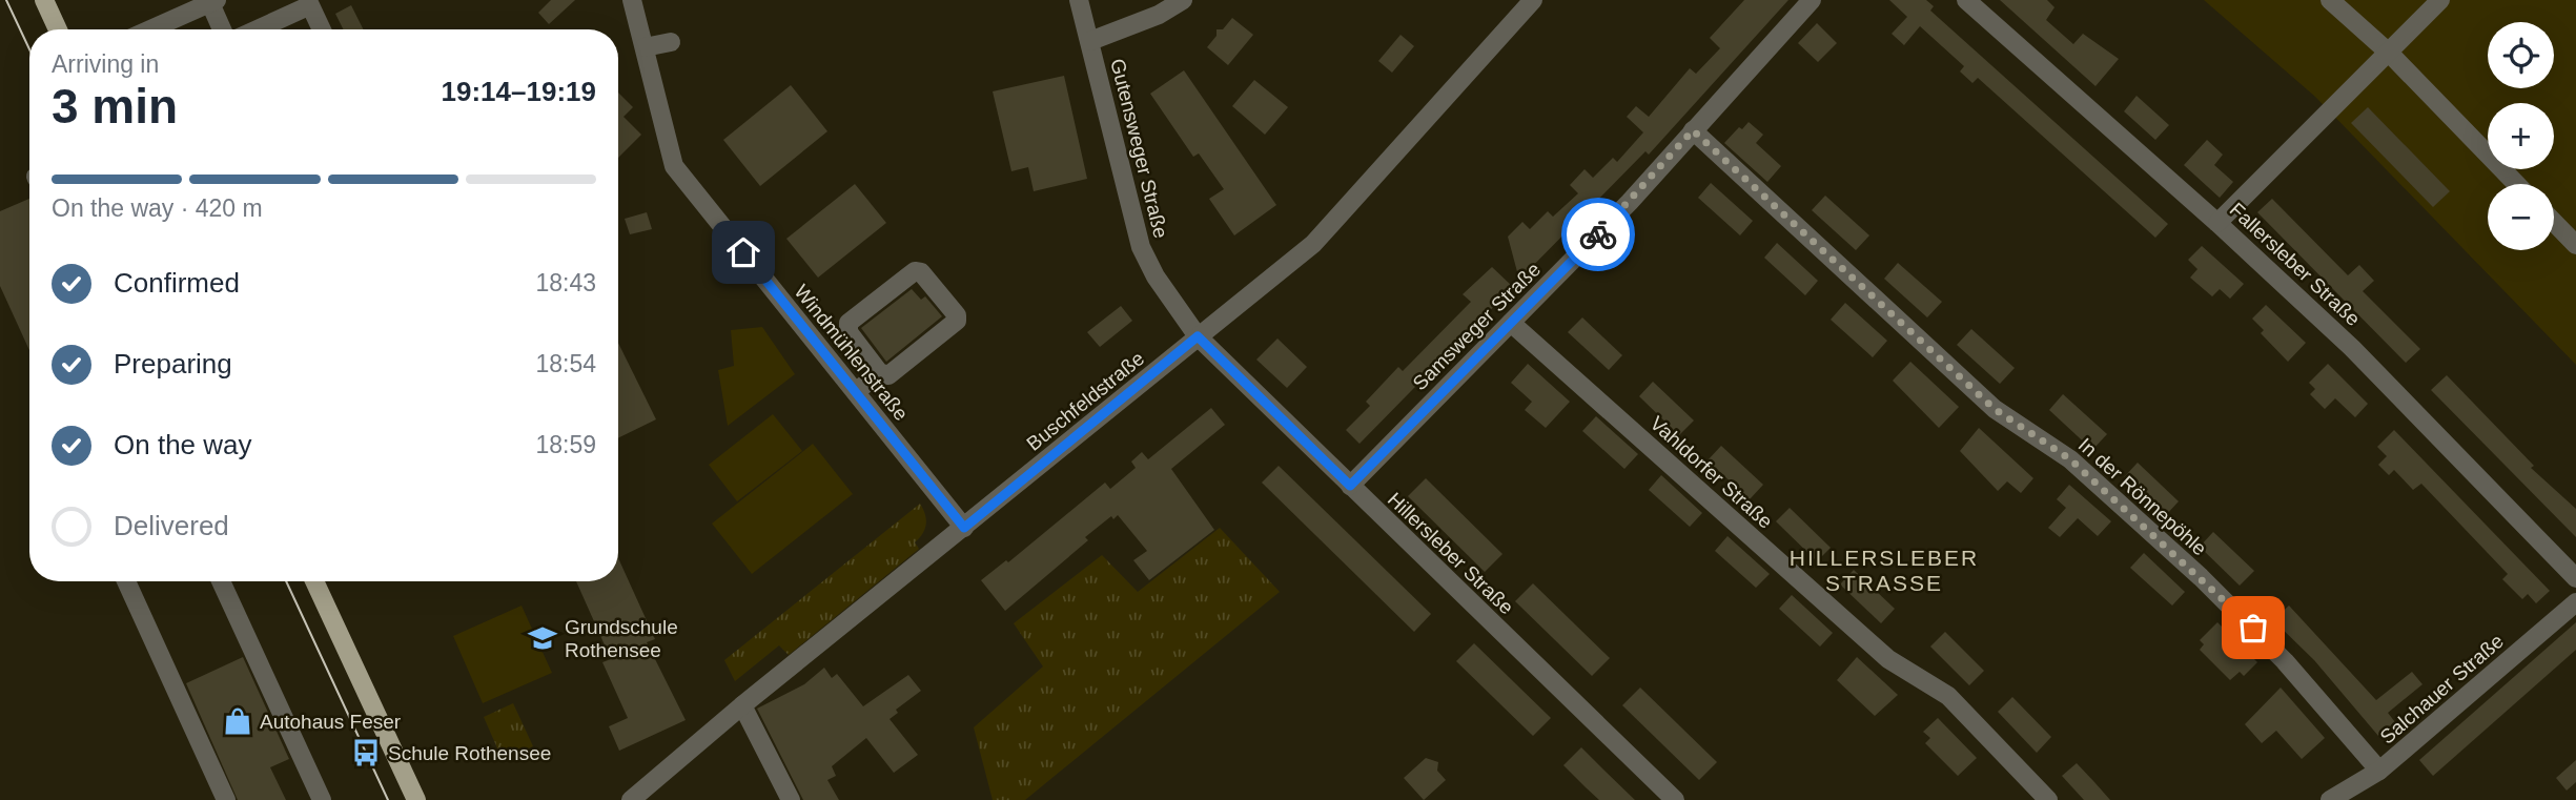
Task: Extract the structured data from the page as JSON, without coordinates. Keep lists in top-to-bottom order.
{
  "streets": {
    "street": [
      "Gutensweger Straße",
      "Fallersleber Straße",
      "Samsweger Straße",
      "Windmühlenstraße",
      "Buschfeldstraße",
      "Vahldorfer Straße",
      "In der Rönnepöhle",
      "Hillersleber Straße",
      "Salchauer Straße"
    ]
  },
  "crossings": [
    ["Gutensweger Straße", "Buschfeldstraße"],
    ["Gutensweger Straße", "Hillersleber Straße"],
    ["Samsweger Straße", "Vahldorfer Straße"],
    ["Samsweger Straße", "In der Rönnepöhle"],
    ["Samsweger Straße", "Hillersleber Straße"],
    ["Windmühlenstraße", "Buschfeldstraße"],
    ["Buschfeldstraße", "Hillersleber Straße"],
    ["In der Rönnepöhle", "Salchauer Straße"]
  ],
  "districts": ["HILLERSLEBER STRASSE"],
  "places": {
    "school or university": ["Grundschule Rothensee"],
    "shop": ["Autohaus Feser"],
    "bus stop": ["Schule Rothensee"]
  },
  "page": {
    "map_buttons": ["+", "−"],
    "heading": ["3 min", "Arriving in", "19:14–19:19"],
    "bar": "On the way · 420 m",
    "list": [
      ["Confirmed", "18:43"],
      ["Preparing", "18:54"],
      ["On the way", "18:59"],
      "Delivered"
    ]
  }
}
